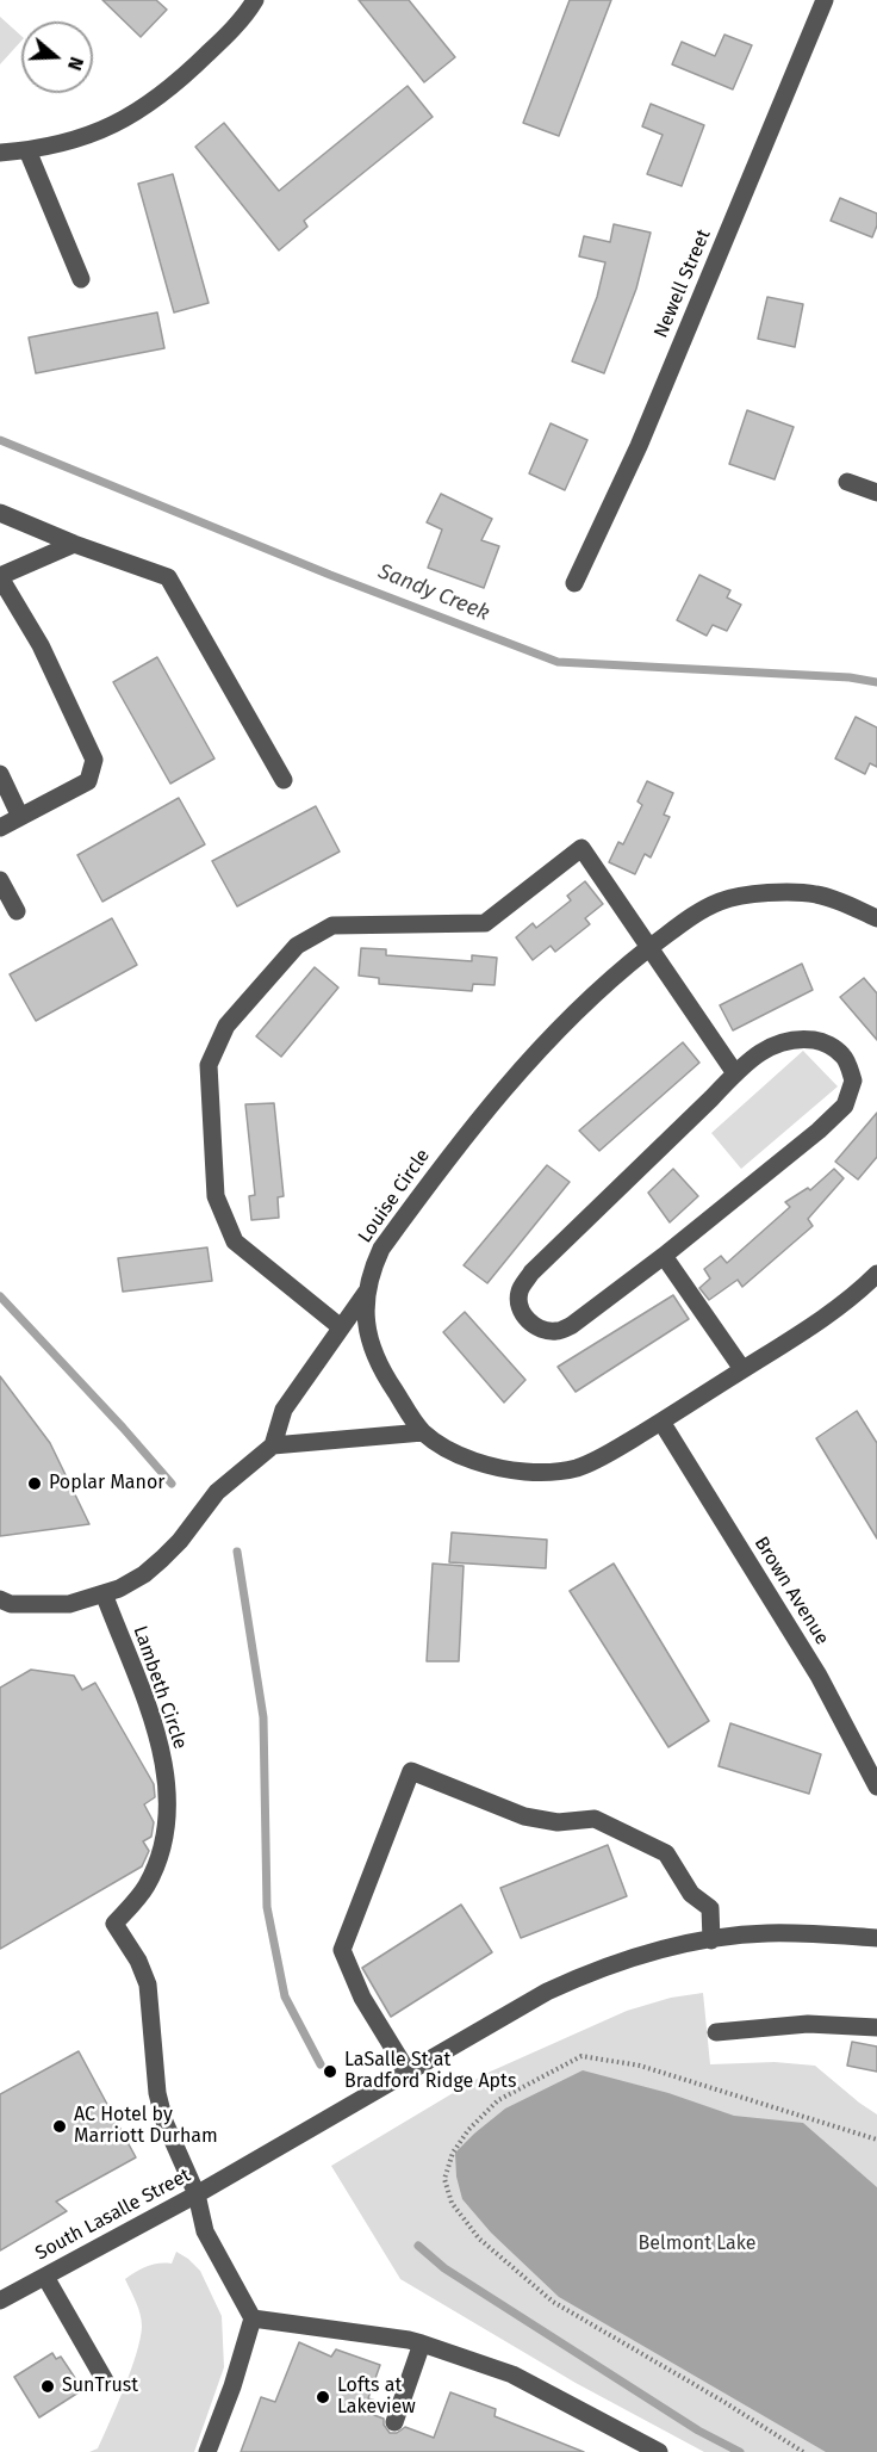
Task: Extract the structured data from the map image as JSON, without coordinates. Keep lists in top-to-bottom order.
{
  "streets": {
    "street": [
      "Newell Street",
      "Louise Circle",
      "Brown Avenue",
      "Lambeth Circle",
      "South Lasalle Street"
    ]
  },
  "crossings": [
    ["Louise Circle", "Brown Avenue"],
    ["Lambeth Circle", "South Lasalle Street"]
  ],
  "water": ["Sandy Creek"],
  "parks": ["Belmont Lake"],
  "places": [
    "Poplar Manor",
    "LaSalle St at Bradford Ridge Apts",
    "AC Hotel by Marriott Durham",
    "SunTrust",
    "Lofts at Lakeview"
  ],
  "north": "right"
}
